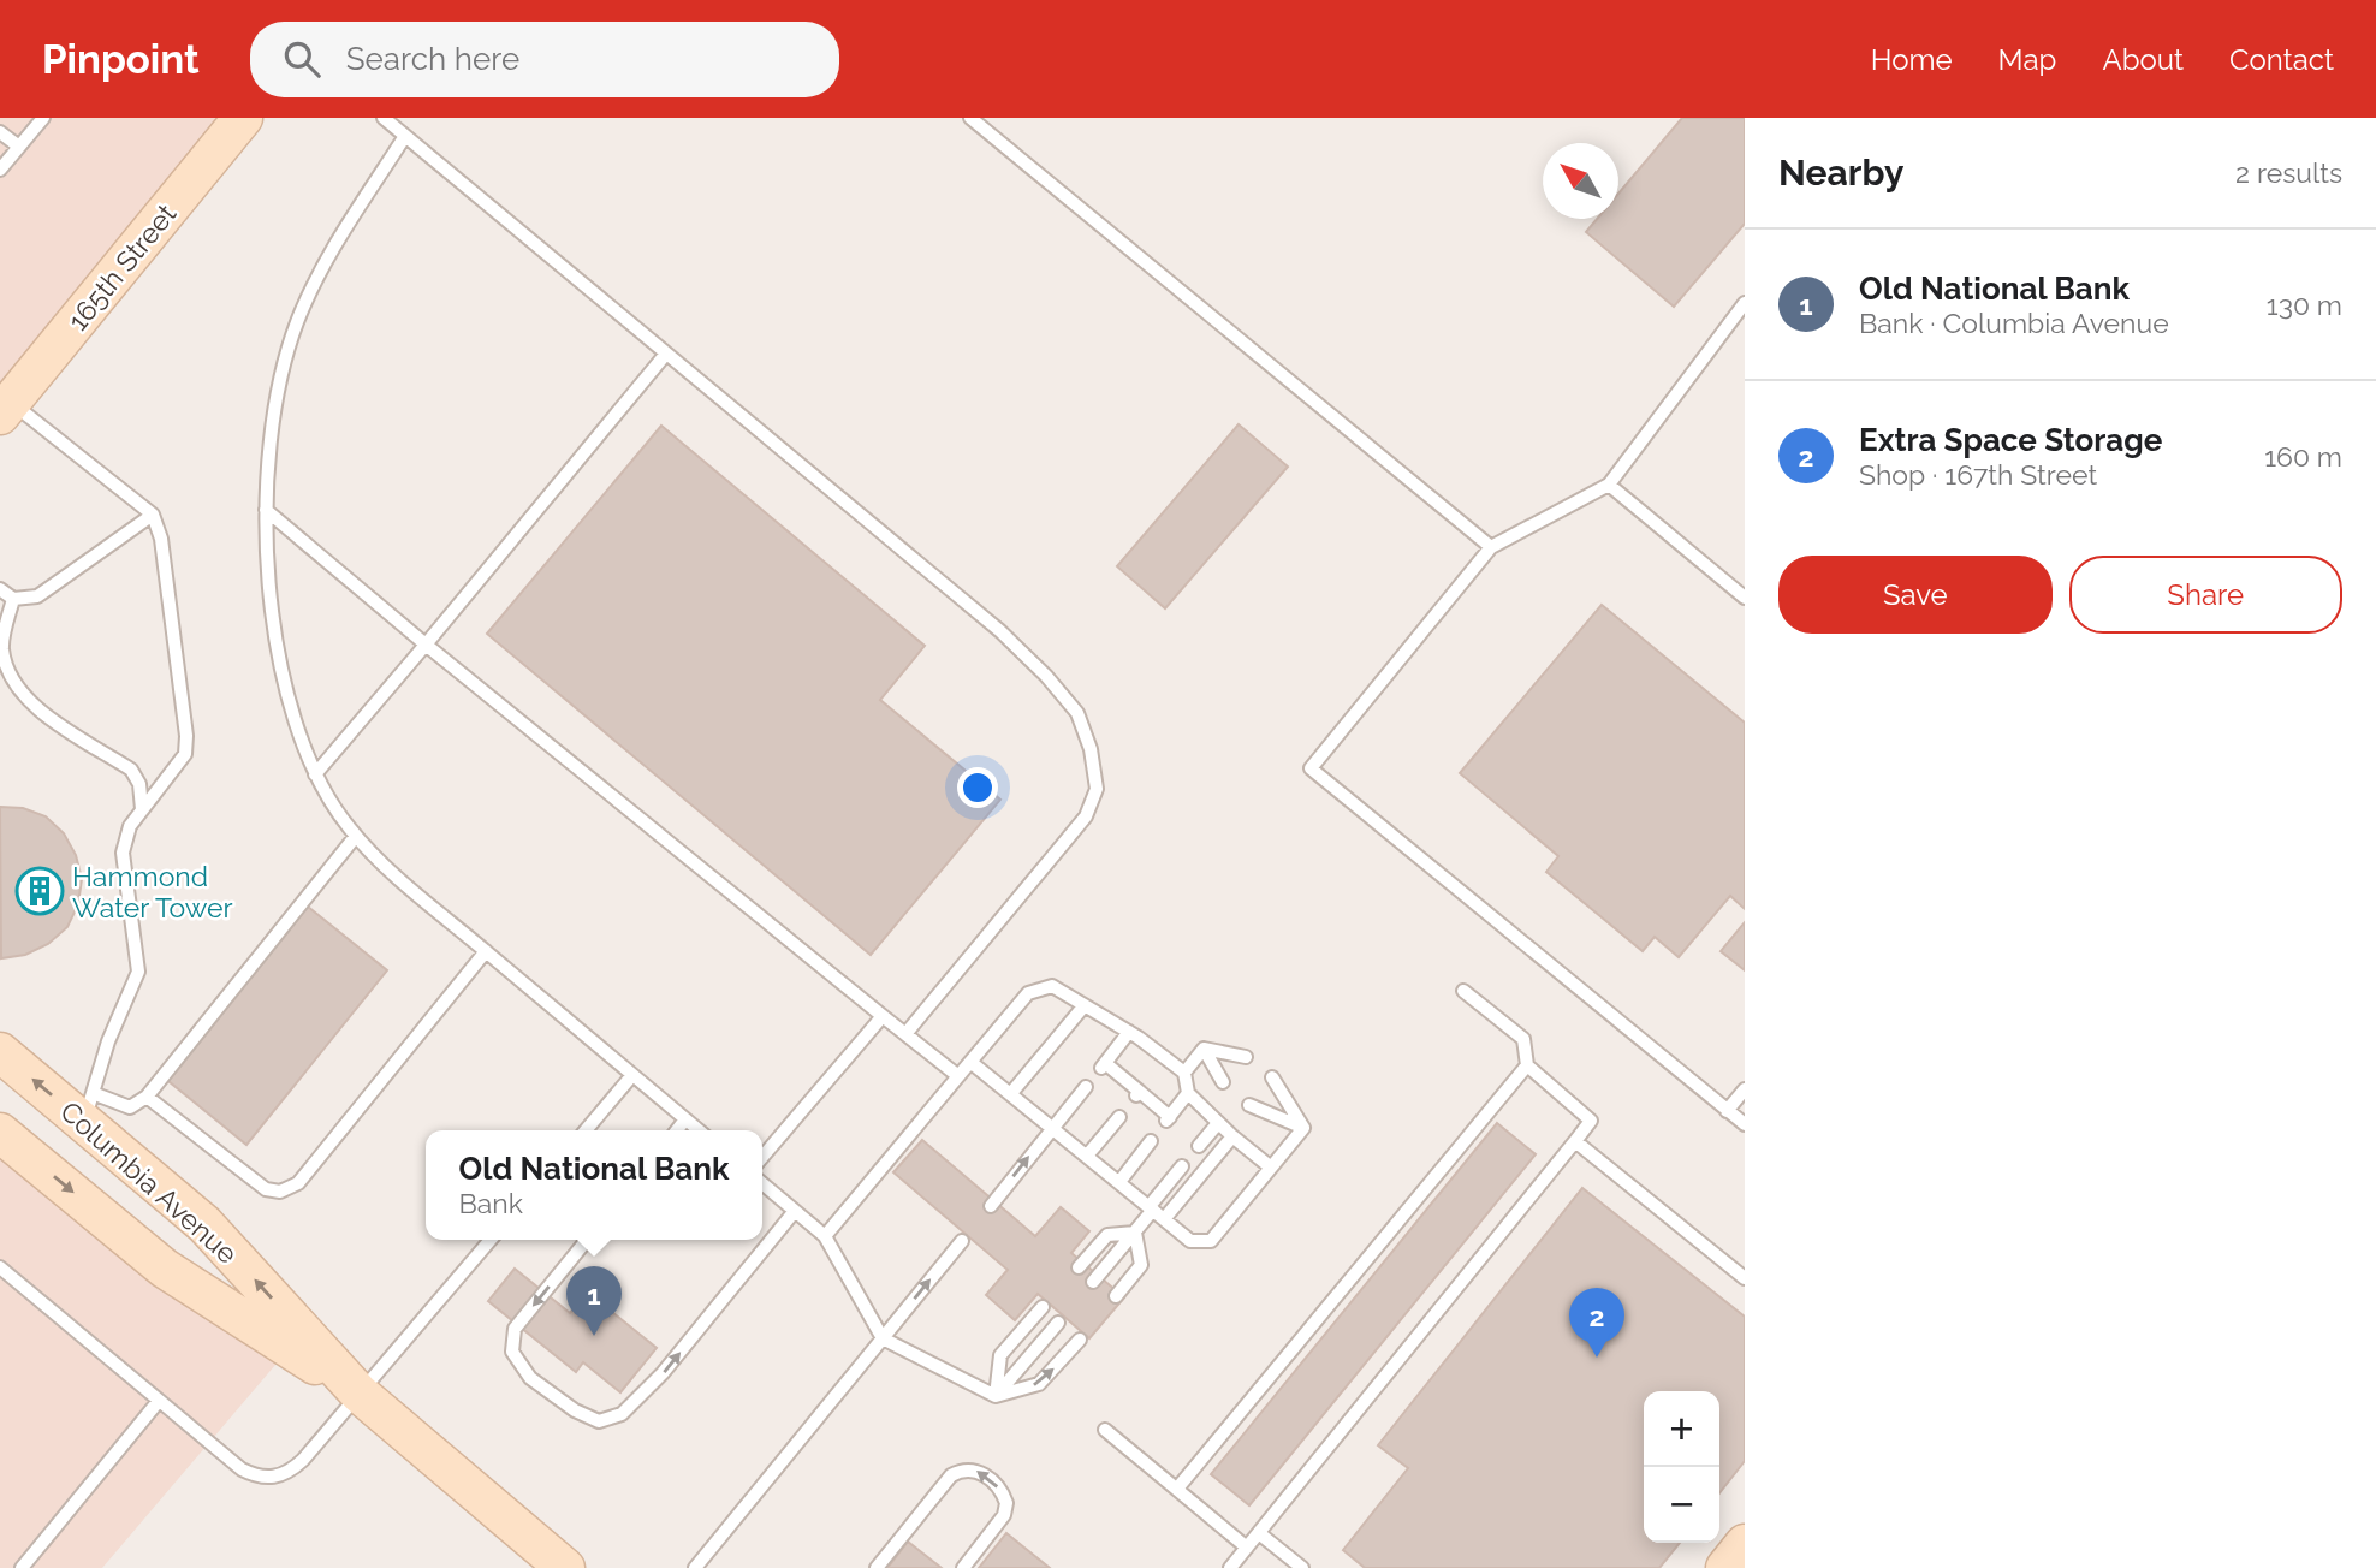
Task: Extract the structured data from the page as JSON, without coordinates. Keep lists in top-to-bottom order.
{
  "streets": {
    "street": ["165th Street", "Columbia Avenue"]
  },
  "places": {
    "building": ["Hammond Water Tower"]
  },
  "north": "top left",
  "page": {
    "header": "Pinpoint",
    "search": "Search here",
    "nav": [
      "Home",
      "Map",
      "About",
      "Contact"
    ],
    "heading": ["Nearby", "2 results"],
    "list": [
      {
        "mark": "1",
        "name": "Old National Bank",
        "note": "Bank · Columbia Avenue",
        "value": "130 m"
      },
      {
        "mark": "2",
        "name": "Extra Space Storage",
        "note": "Shop · 167th Street",
        "value": "160 m"
      }
    ],
    "buttons": ["Save", "Share"],
    "popup": ["Old National Bank", "Bank"],
    "pins": ["1", "2"],
    "map_buttons": ["+", "−"]
  }
}
